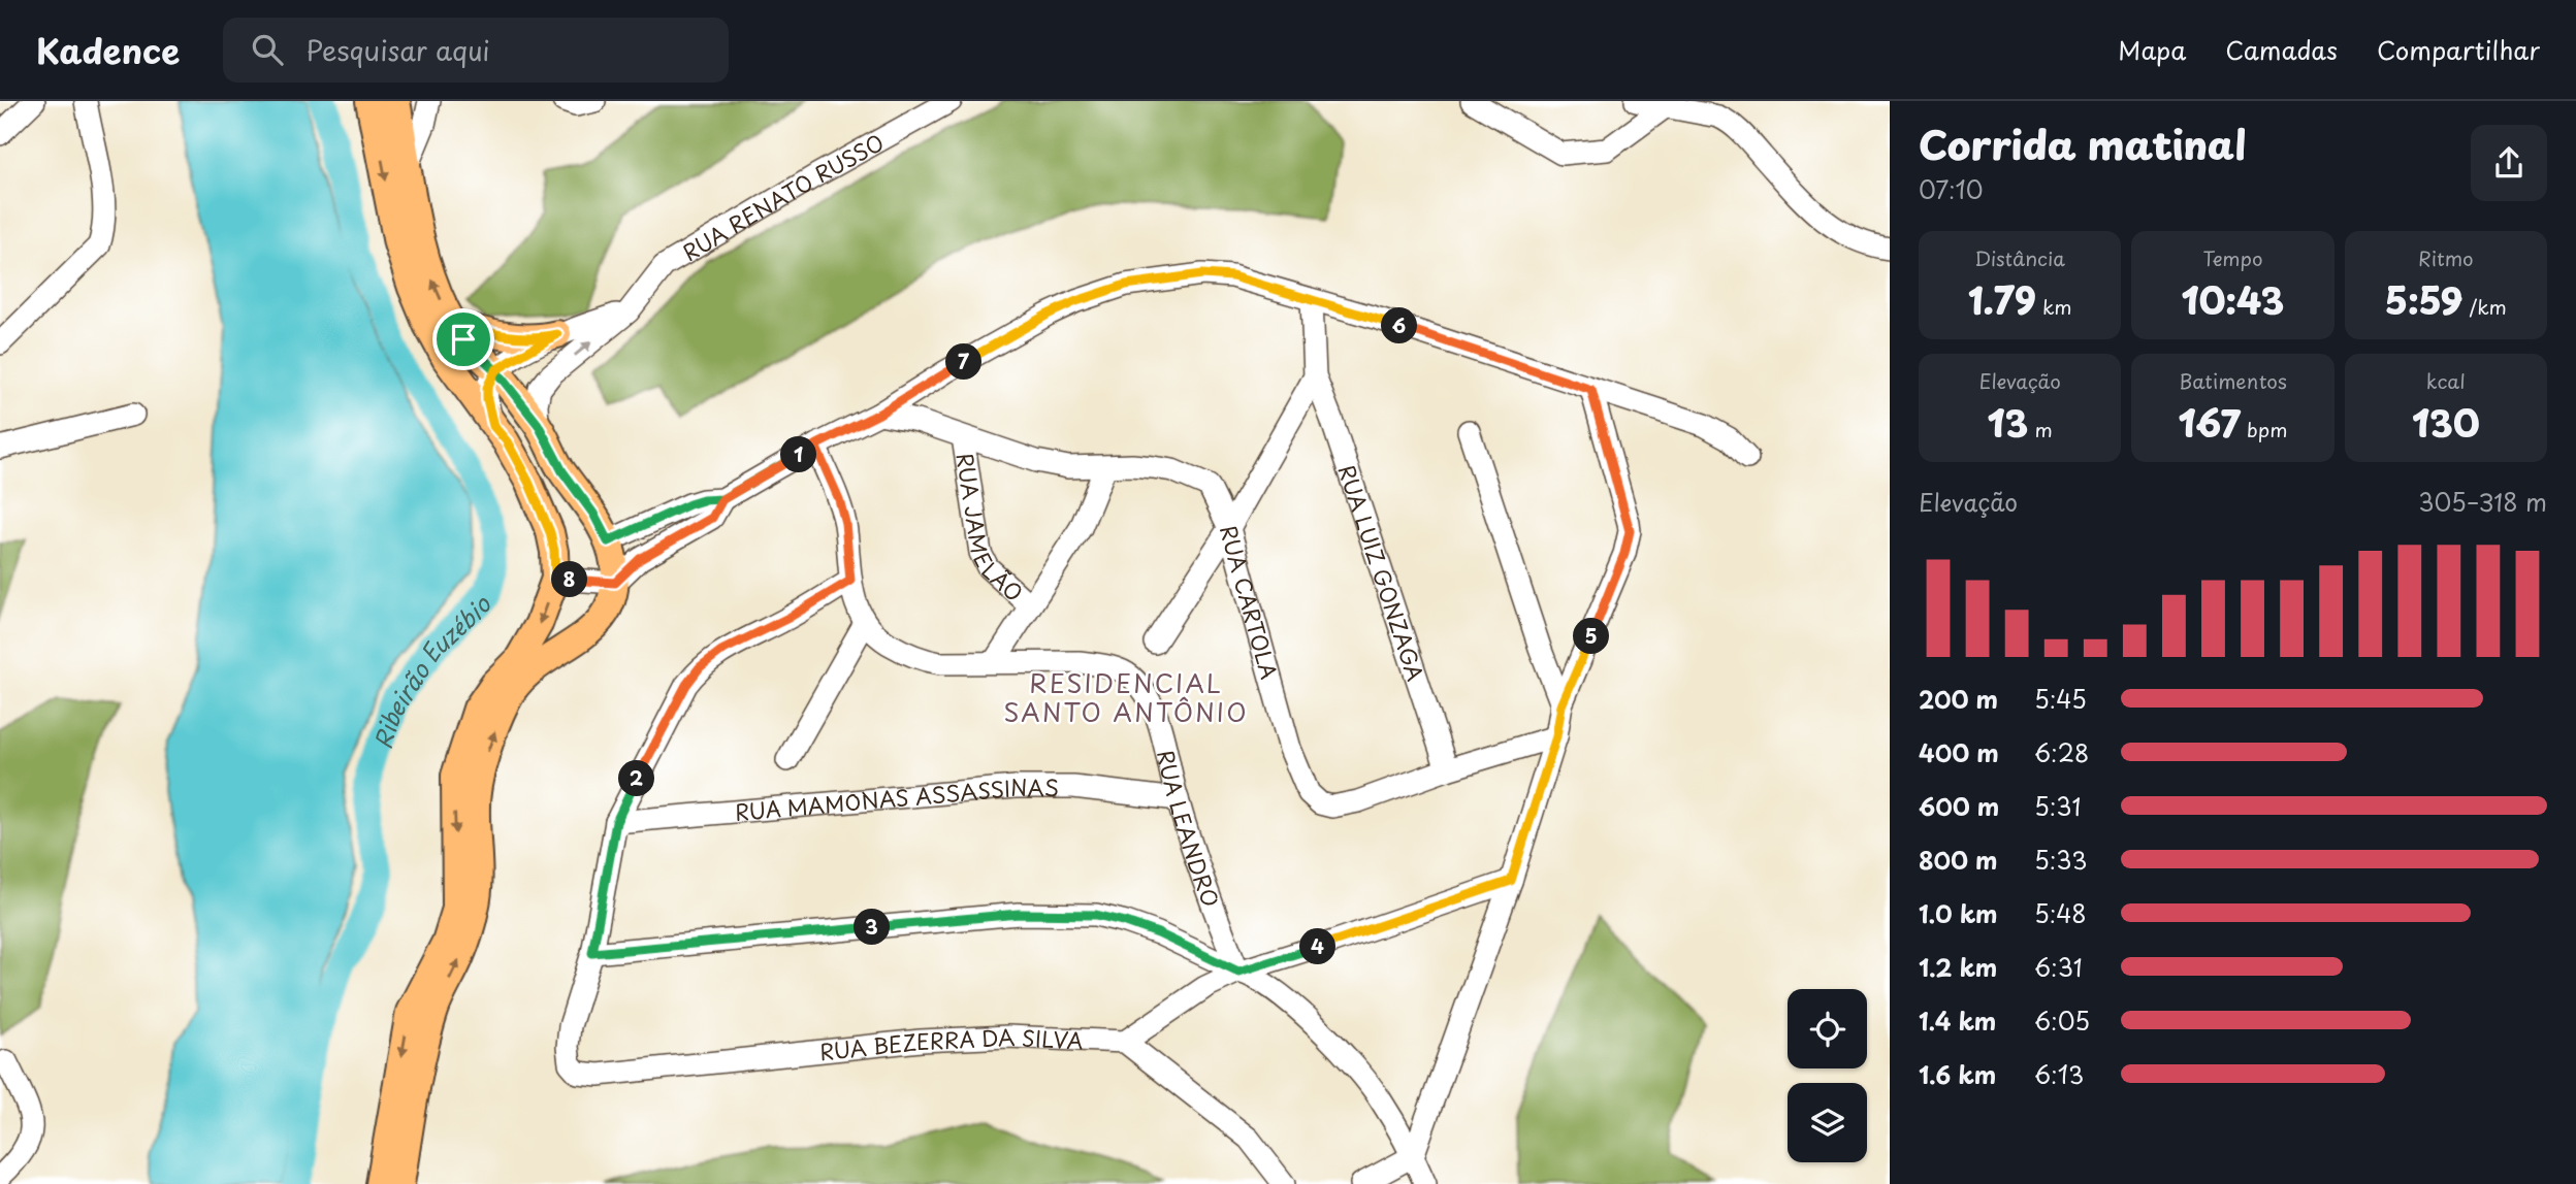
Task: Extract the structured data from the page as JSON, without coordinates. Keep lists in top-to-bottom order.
{
  "streets": {
    "street": [
      "RUA RENATO RUSSO",
      "RUA JAMELÃO",
      "RUA LUIZ GONZAGA",
      "RUA CARTOLA",
      "RUA MAMONAS ASSASSINAS",
      "RUA LEANDRO",
      "RUA BEZERRA DA SILVA"
    ]
  },
  "crossings": [
    ["RUA JAMELÃO", "RUA CARTOLA"],
    ["RUA LUIZ GONZAGA", "RUA CARTOLA"],
    ["RUA MAMONAS ASSASSINAS", "RUA LEANDRO"]
  ],
  "districts": ["RESIDENCIAL SANTO ANTÔNIO"],
  "water": ["Ribeirão Euzébio"],
  "page": {
    "header": "Kadence",
    "search": "Pesquisar aqui",
    "nav": ["Mapa", "Camadas", "Compartilhar"],
    "heading": ["Corrida matinal", "07:10"],
    "stats": [
      ["Distância", "1.79 km"],
      ["Tempo", "10:43"],
      ["Ritmo", "5:59 /km"],
      ["Elevação", "13 m"],
      ["Batimentos", "167 bpm"],
      ["kcal", "130"]
    ],
    "pins": [
      "6",
      "7",
      "1",
      "8",
      "5",
      "2",
      "3",
      "4"
    ],
    "chart": ["Elevação", "305–318 m"],
    "list": [
      {
        "name": "200 m",
        "note": "5:45"
      },
      {
        "name": "400 m",
        "note": "6:28"
      },
      {
        "name": "600 m",
        "note": "5:31"
      },
      {
        "name": "800 m",
        "note": "5:33"
      },
      {
        "name": "1.0 km",
        "note": "5:48"
      },
      {
        "name": "1.2 km",
        "note": "6:31"
      },
      {
        "name": "1.4 km",
        "note": "6:05"
      },
      {
        "name": "1.6 km",
        "note": "6:13"
      }
    ]
  }
}
